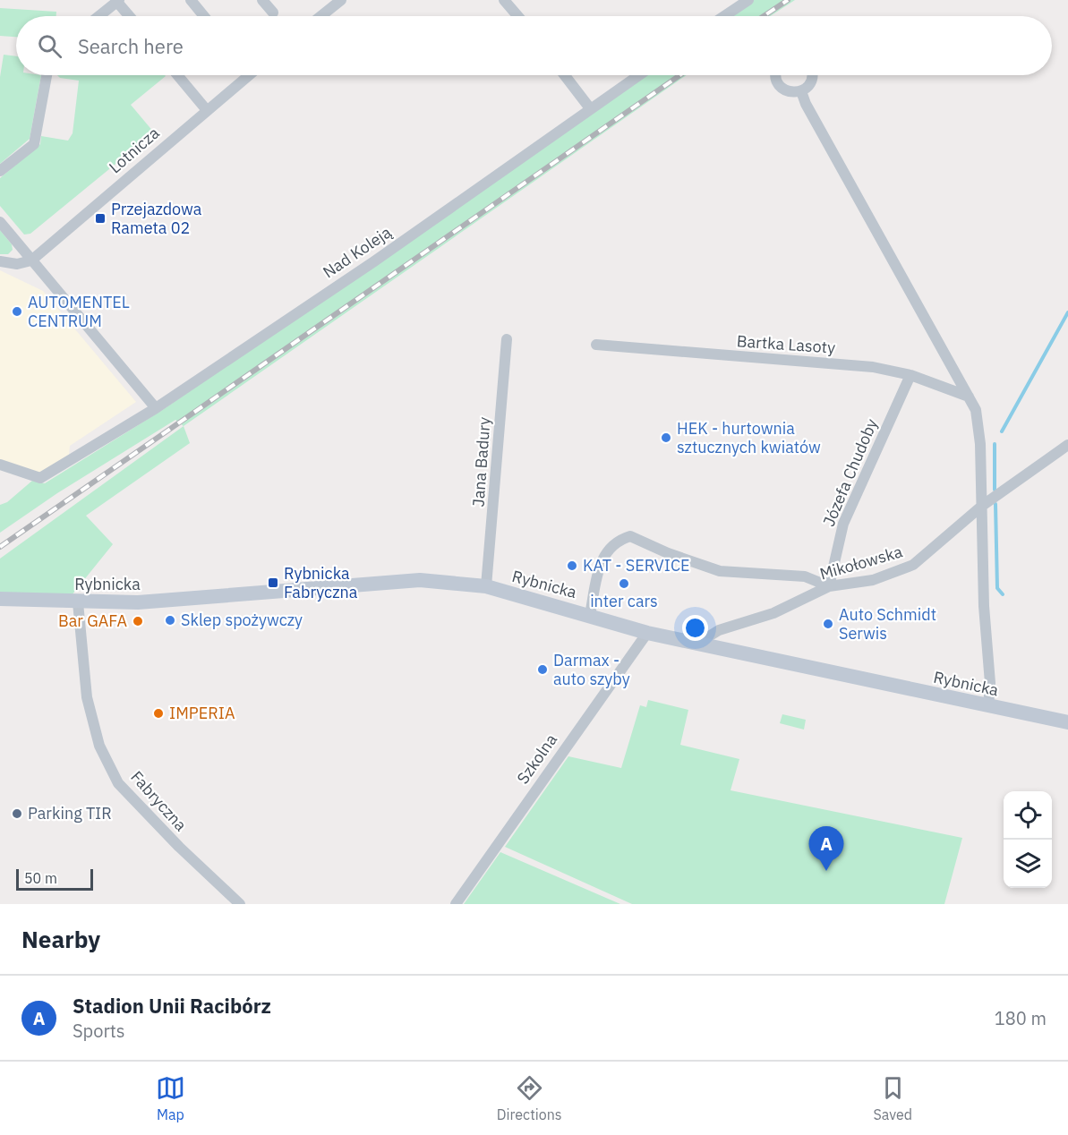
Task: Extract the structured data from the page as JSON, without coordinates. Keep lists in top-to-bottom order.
{
  "streets": {
    "street": [
      "Lotnicza",
      "Nad Koleją",
      "Bartka Lasoty",
      "Jana Badury",
      "Józefa Chudoby",
      "Mikołowska",
      "Rybnicka",
      "Szkolna",
      "Fabryczna"
    ]
  },
  "crossings": [
    ["Bartka Lasoty", "Józefa Chudoby"],
    ["Jana Badury", "Rybnicka"],
    ["Józefa Chudoby", "Mikołowska"],
    ["Mikołowska", "Rybnicka"],
    ["Rybnicka", "Szkolna"],
    ["Rybnicka", "Fabryczna"]
  ],
  "places": {
    "transit": ["Przejazdowa Rameta 02", "Rybnicka Fabryczna"],
    "other": [
      "AUTOMENTEL CENTRUM",
      "HEK - hurtownia sztucznych kwiatów",
      "KAT - SERVICE",
      "inter cars",
      "Sklep spożywczy",
      "Bar GAFA",
      "Auto Schmidt Serwis",
      "Darmax - auto szyby",
      "IMPERIA",
      "Parking TIR"
    ]
  },
  "scale_bar": "50 m",
  "page": {
    "search": "Search here",
    "pins": "A",
    "scale": "50 m",
    "heading": "Nearby",
    "list": [
      {
        "mark": "A",
        "name": "Stadion Unii Racibórz",
        "note": "Sports",
        "value": "180 m"
      }
    ],
    "nav": ["Map", "Directions", "Saved"]
  }
}
